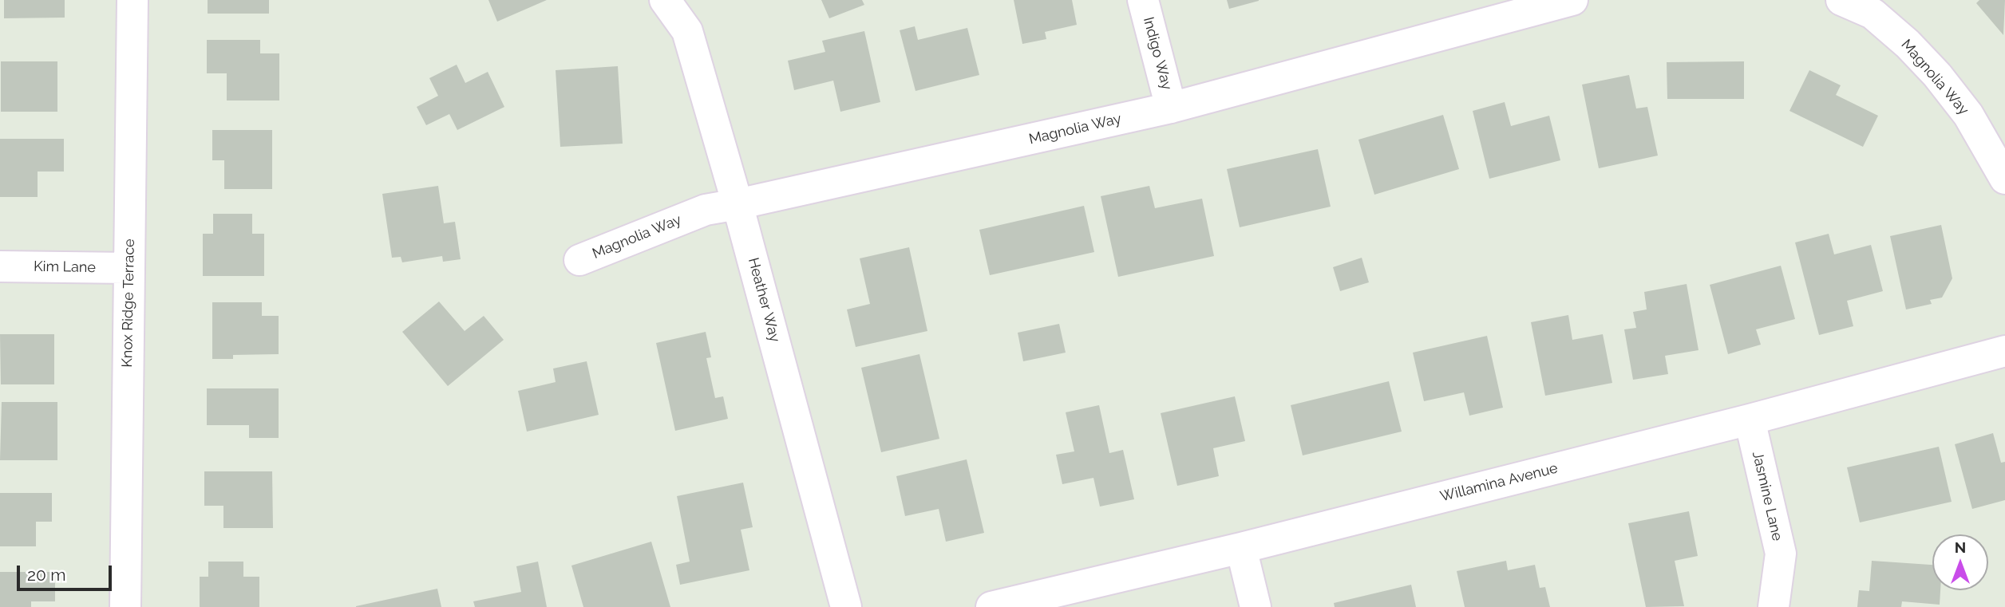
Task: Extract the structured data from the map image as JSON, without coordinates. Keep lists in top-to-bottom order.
{
  "streets": {
    "street": [
      "Indigo Way",
      "Magnolia Way",
      "Kim Lane",
      "Heather Way",
      "Knox Ridge Terrace",
      "Willamina Avenue",
      "Jasmine Lane"
    ]
  },
  "crossings": [
    ["Indigo Way", "Magnolia Way"],
    ["Magnolia Way", "Heather Way"],
    ["Kim Lane", "Knox Ridge Terrace"],
    ["Willamina Avenue", "Jasmine Lane"]
  ],
  "scale_bar": "20 m",
  "north": "top"
}
